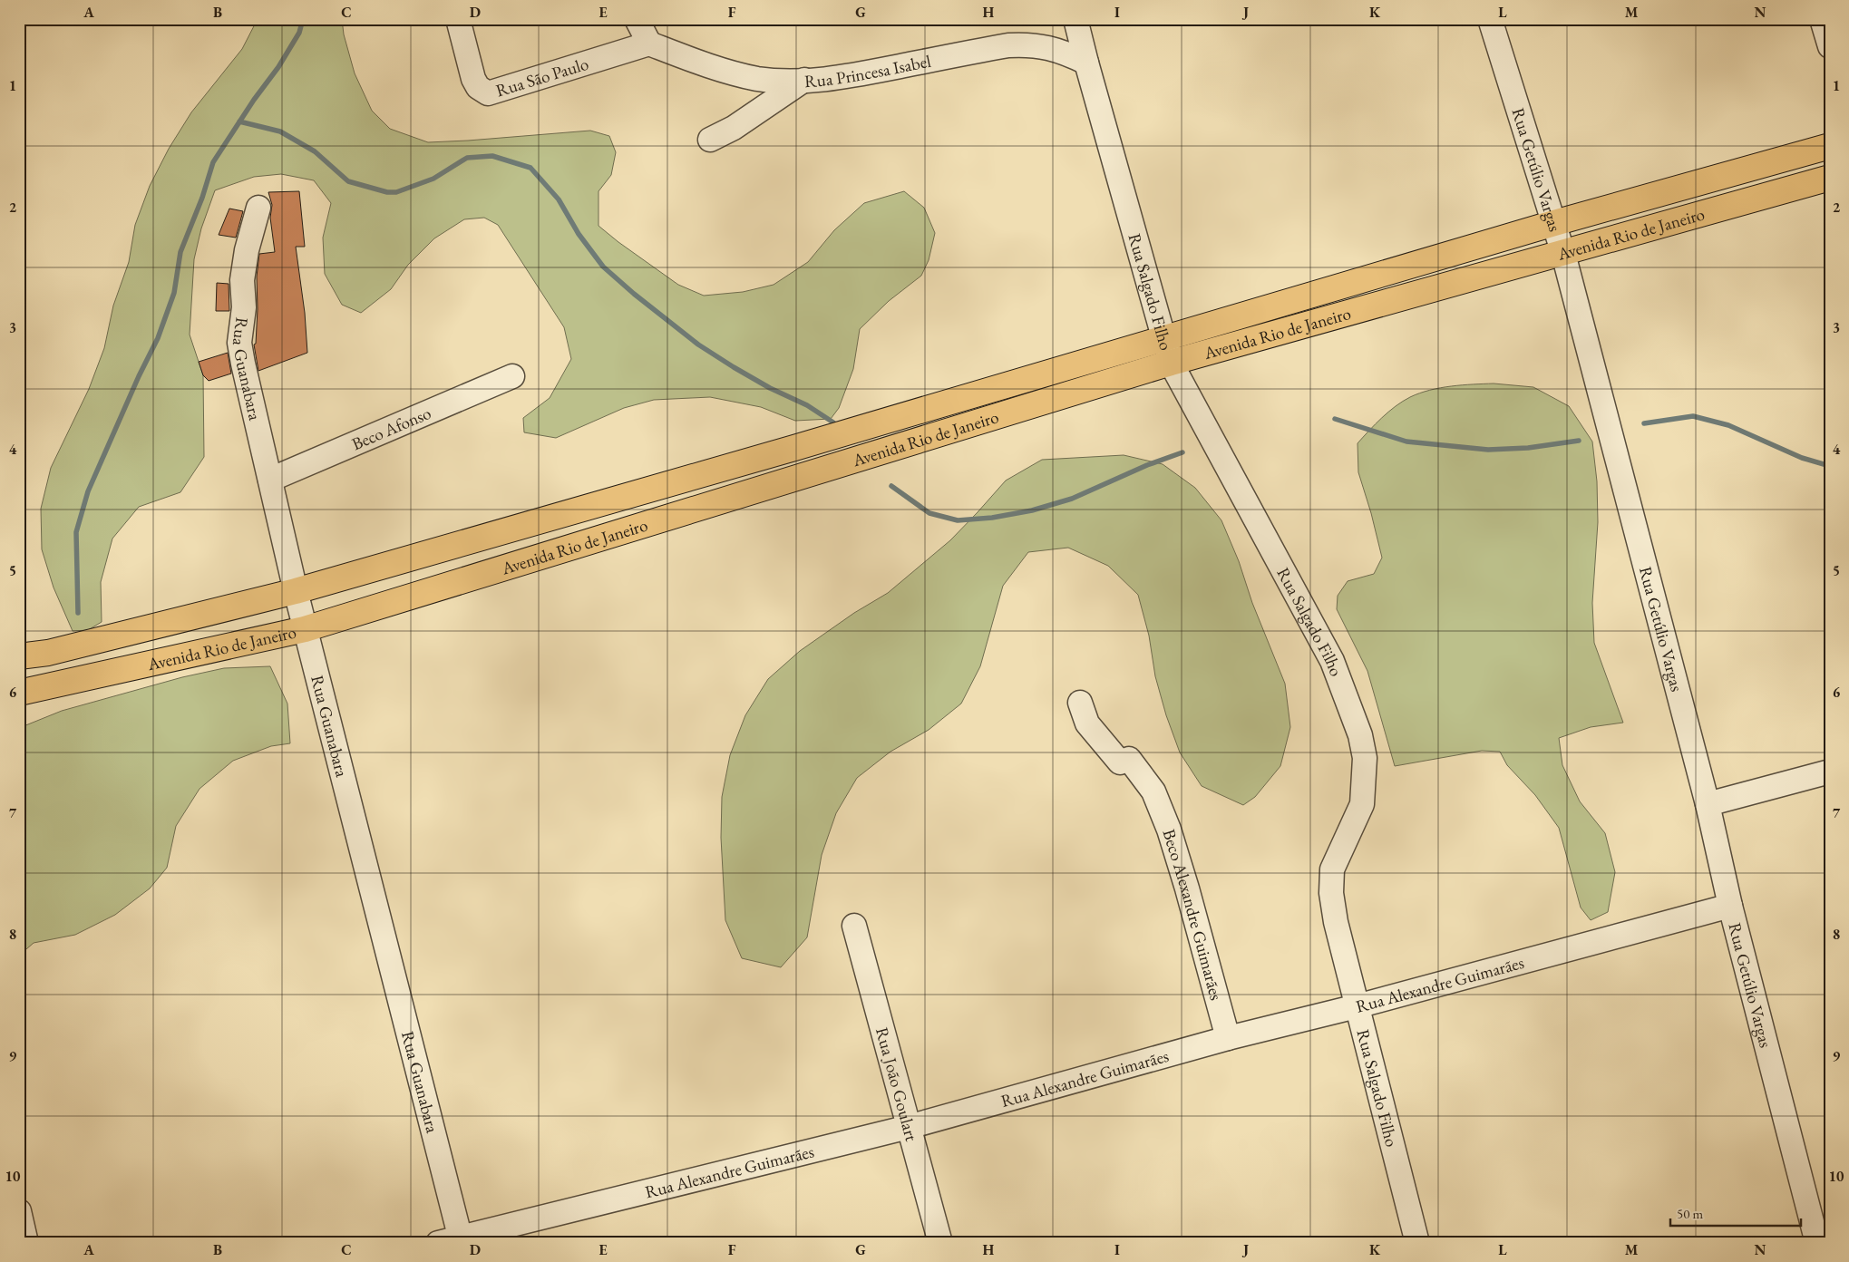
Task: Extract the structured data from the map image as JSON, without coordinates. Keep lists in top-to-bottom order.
{
  "streets": {
    "main road": ["Avenida Rio de Janeiro"],
    "street": [
      "Rua Princesa Isabel",
      "Rua São Paulo",
      "Rua Getúlio Vargas",
      "Rua Salgado Filho",
      "Rua Guanabara",
      "Beco Afonso",
      "Beco Alexandre Guimarães",
      "Rua Alexandre Guimarães",
      "Rua João Goulart"
    ]
  },
  "crossings": [
    ["Rua Princesa Isabel", "Rua São Paulo"],
    ["Rua Princesa Isabel", "Rua Salgado Filho"],
    ["Rua Getúlio Vargas", "Avenida Rio de Janeiro"],
    ["Rua Getúlio Vargas", "Rua Alexandre Guimarães"],
    ["Avenida Rio de Janeiro", "Rua Salgado Filho"],
    ["Avenida Rio de Janeiro", "Rua Guanabara"],
    ["Rua Salgado Filho", "Rua Alexandre Guimarães"],
    ["Rua Guanabara", "Beco Afonso"],
    ["Rua Guanabara", "Rua Alexandre Guimarães"],
    ["Beco Alexandre Guimarães", "Rua Alexandre Guimarães"],
    ["Rua Alexandre Guimarães", "Rua João Goulart"]
  ],
  "scale_bar": "50 m",
  "grid": {
    "columns": [
      "A",
      "B",
      "C",
      "D",
      "E",
      "F",
      "G",
      "H",
      "I",
      "J",
      "K",
      "L",
      "M",
      "N"
    ],
    "rows": [
      "1",
      "2",
      "3",
      "4",
      "5",
      "6",
      "7",
      "8",
      "9",
      "10"
    ]
  }
}
